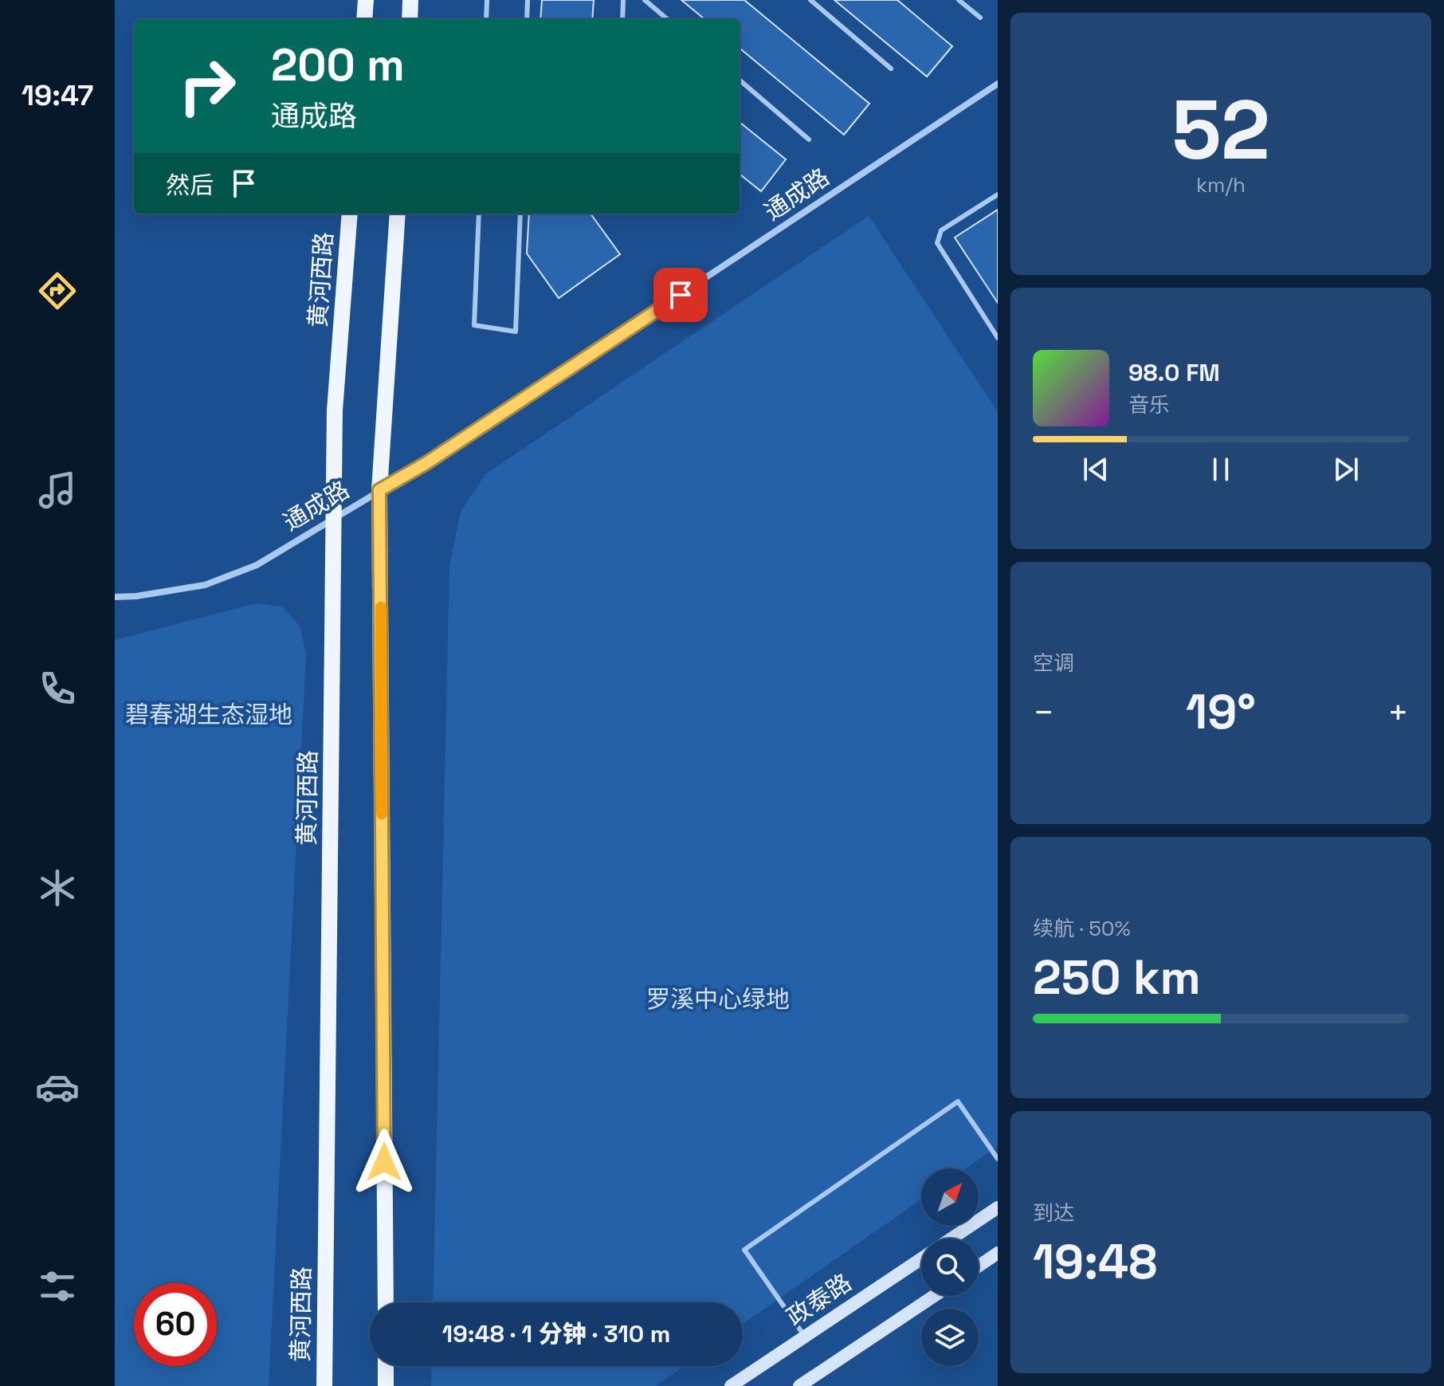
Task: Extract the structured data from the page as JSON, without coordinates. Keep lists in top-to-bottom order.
{
  "streets": {
    "main road": ["黄河西路", "政泰路"],
    "street": ["通成路"]
  },
  "crossings": [
    ["通成路", "黄河西路"]
  ],
  "parks": ["碧春湖生态湿地", "罗溪中心绿地"],
  "north": "top right",
  "page": {
    "tabs": "19:47",
    "tile": [
      ["52", "km/h"],
      "空调",
      ["续航 · 50%", "250 km"],
      ["到达", "19:48"]
    ],
    "turn": ["200 m", "通成路"],
    "then": "然后",
    "song": ["98.0 FM", "音乐"],
    "heat": ["−", "19°", "+"],
    "limit": "60",
    "trip": "19:48 · 1 分钟 · 310 m"
  }
}
